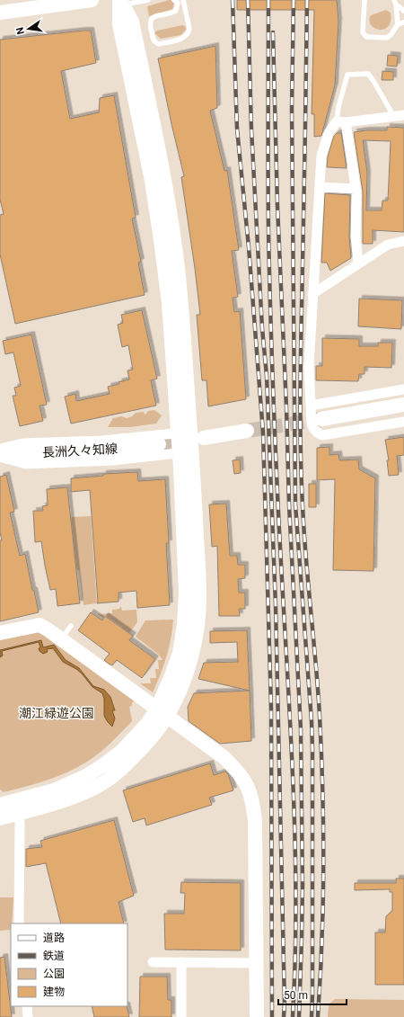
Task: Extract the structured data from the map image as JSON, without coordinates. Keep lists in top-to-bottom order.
{
  "streets": {
    "street": ["長洲久々知線"]
  },
  "parks": ["潮江緑遊公園"],
  "legend": [
    "道路",
    "鉄道",
    "公園",
    "建物"
  ],
  "scale_bar": "50 m",
  "north": "left"
}
